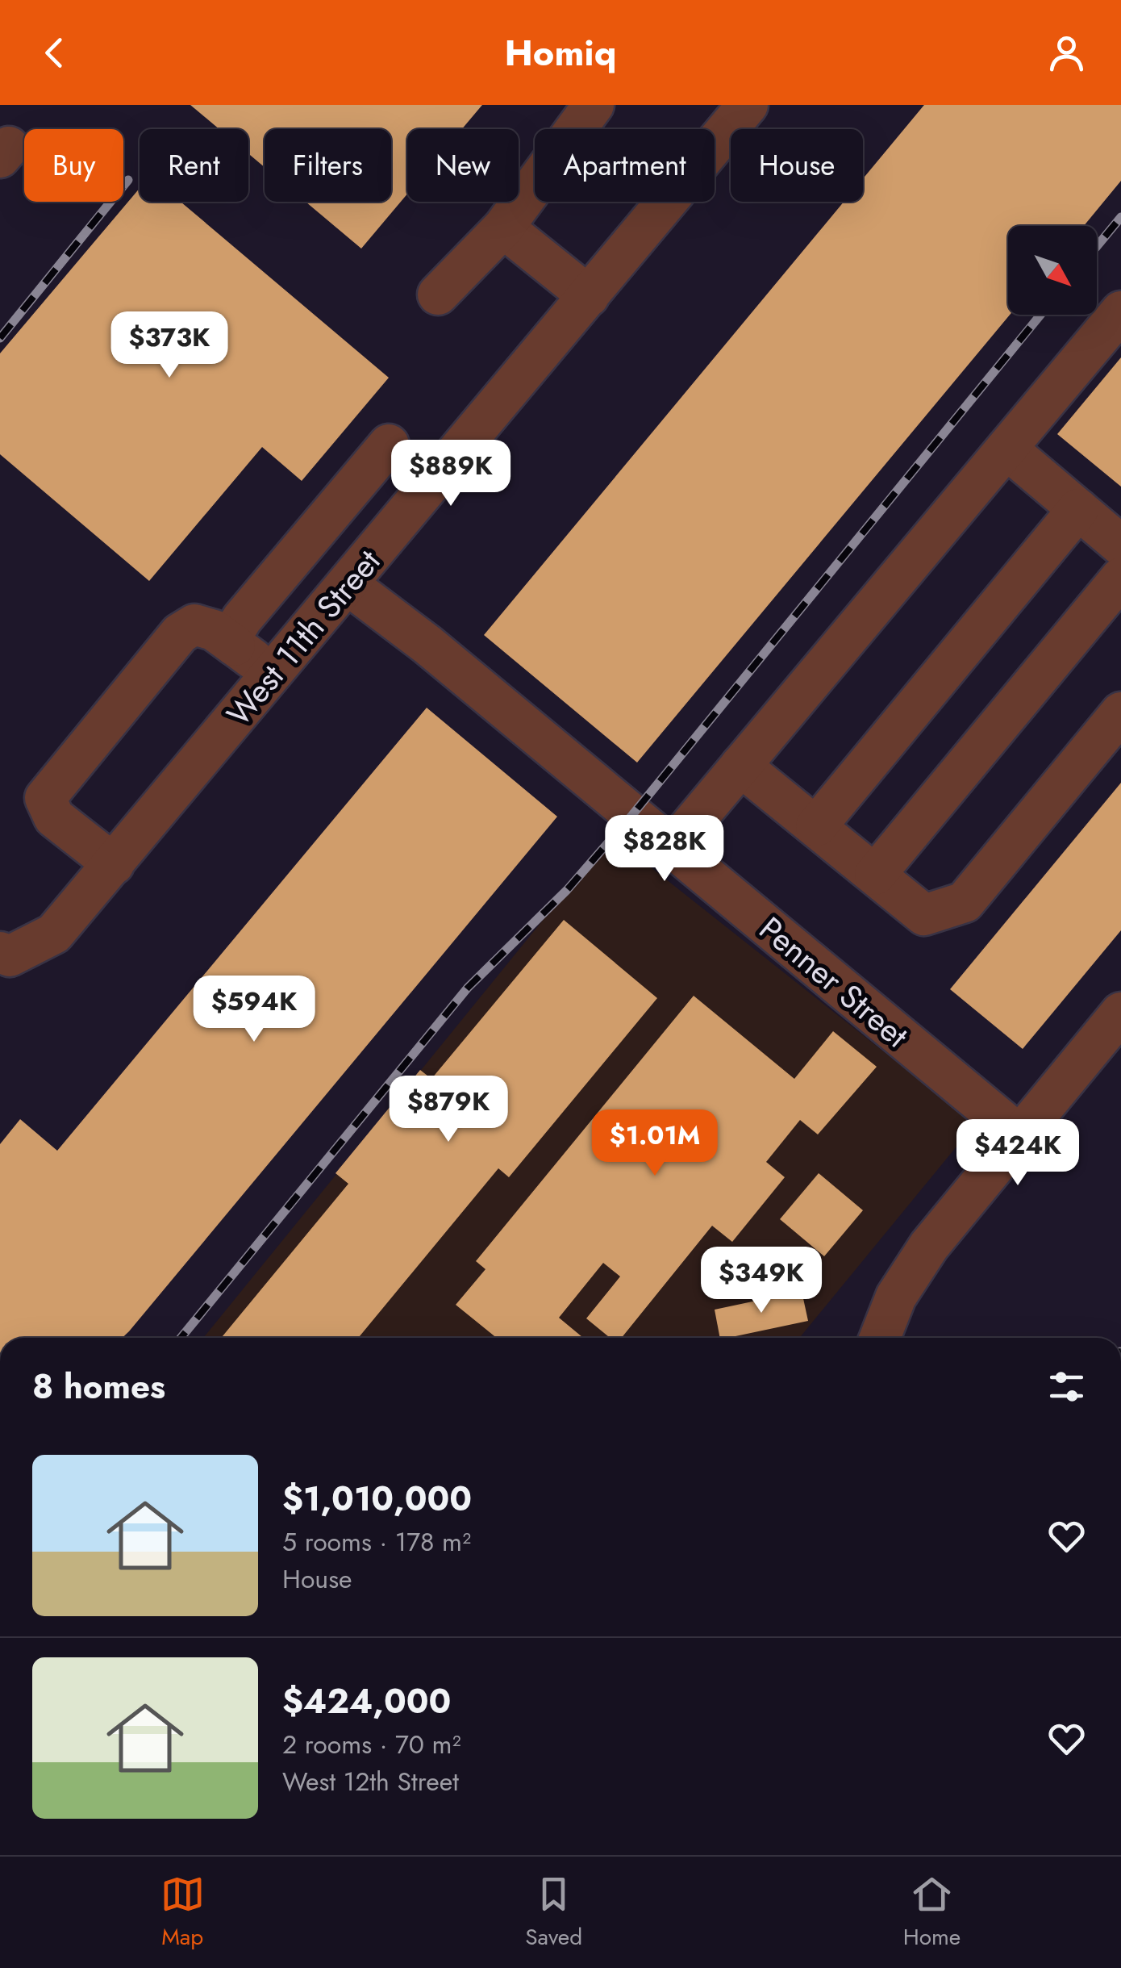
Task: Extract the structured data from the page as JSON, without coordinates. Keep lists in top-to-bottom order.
{
  "streets": {
    "street": ["West 11th Street", "Penner Street"]
  },
  "crossings": [
    ["West 11th Street", "Penner Street"]
  ],
  "north": "bottom right",
  "page": {
    "header": "Homiq",
    "chip": [
      "Buy",
      "Rent",
      "Filters",
      "New",
      "Apartment",
      "House"
    ],
    "price": [
      "$373K",
      "$889K",
      "$828K",
      "$594K",
      "$879K",
      "$1.01M",
      "$424K",
      "$349K"
    ],
    "heading": "8 homes",
    "list": [
      {
        "name": "$1,010,000",
        "note": "5 rooms · 178 m² · House"
      },
      {
        "name": "$424,000",
        "note": "2 rooms · 70 m² · West 12th Street"
      }
    ],
    "tabs": ["Map", "Saved", "Home"]
  }
}
